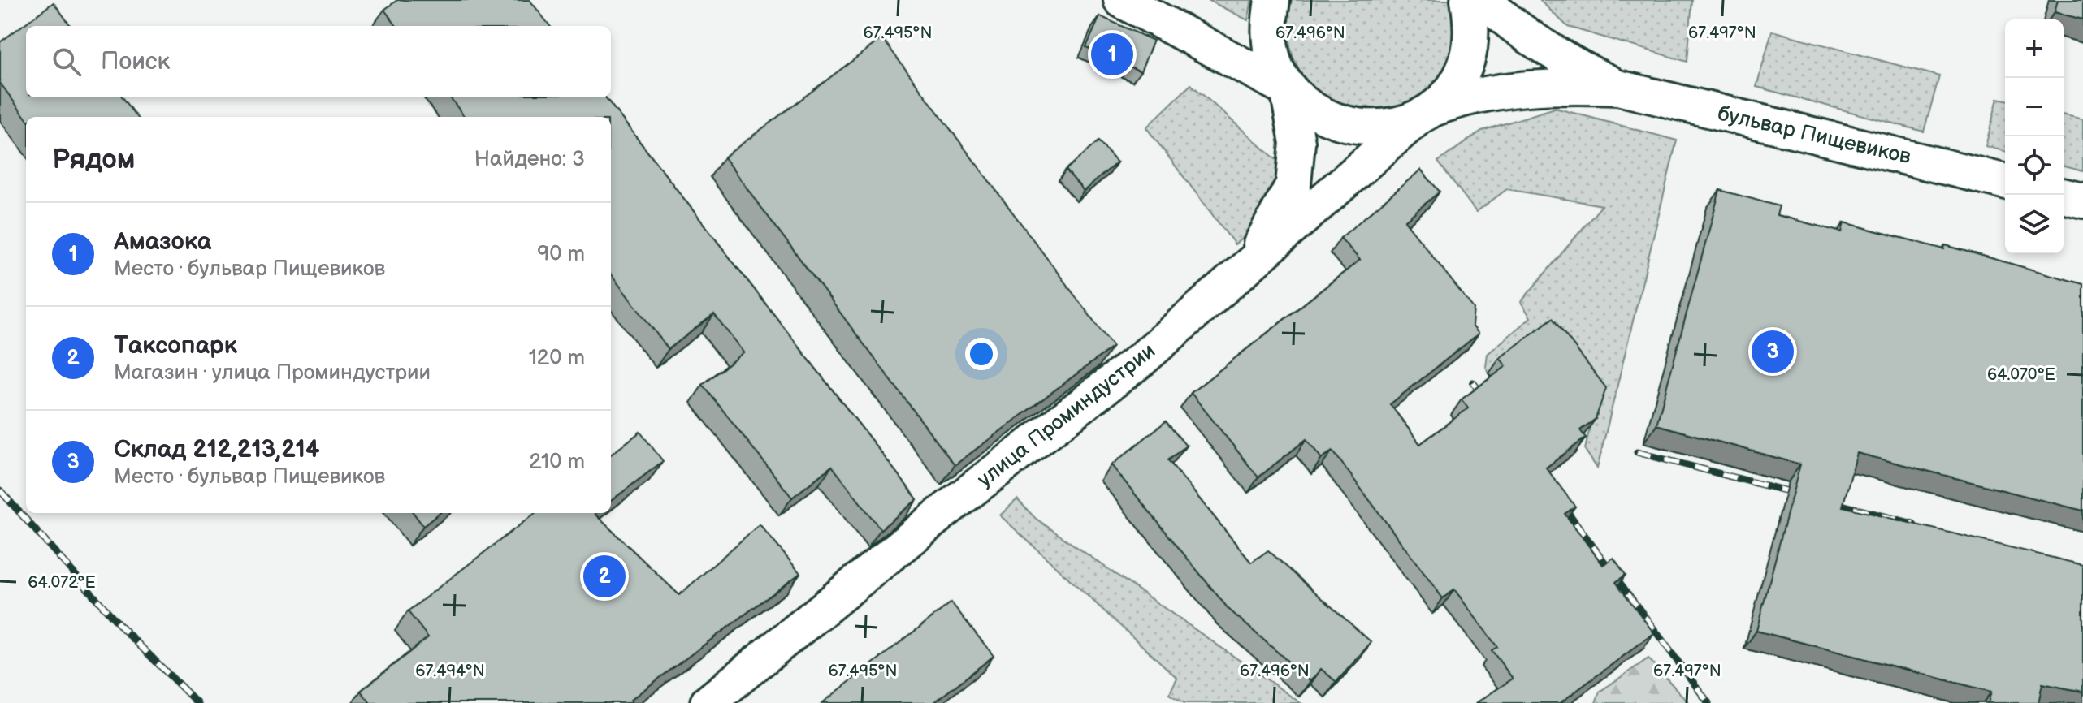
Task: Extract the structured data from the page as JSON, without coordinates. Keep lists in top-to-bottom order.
{
  "streets": {
    "main road": ["бульвар Пищевиков", "улица Проминдустрии"]
  },
  "crossings": [
    ["бульвар Пищевиков", "улица Проминдустрии"]
  ],
  "page": {
    "map_buttons": ["+", "−"],
    "search": "Поиск",
    "pins": ["1", "3", "2"],
    "heading": ["Рядом", "Найдено: 3"],
    "list": [
      {
        "mark": "1",
        "name": "Амазока",
        "note": "Место · бульвар Пищевиков",
        "value": "90 m"
      },
      {
        "mark": "2",
        "name": "Таксопарк",
        "note": "Магазин · улица Проминдустрии",
        "value": "120 m"
      },
      {
        "mark": "3",
        "name": "Склад 212,213,214",
        "note": "Место · бульвар Пищевиков",
        "value": "210 m"
      }
    ]
  },
  "coordinates": [
    "67.495°N",
    "67.496°N",
    "67.497°N",
    "64.070°E",
    "64.072°E",
    "67.494°N"
  ]
}
